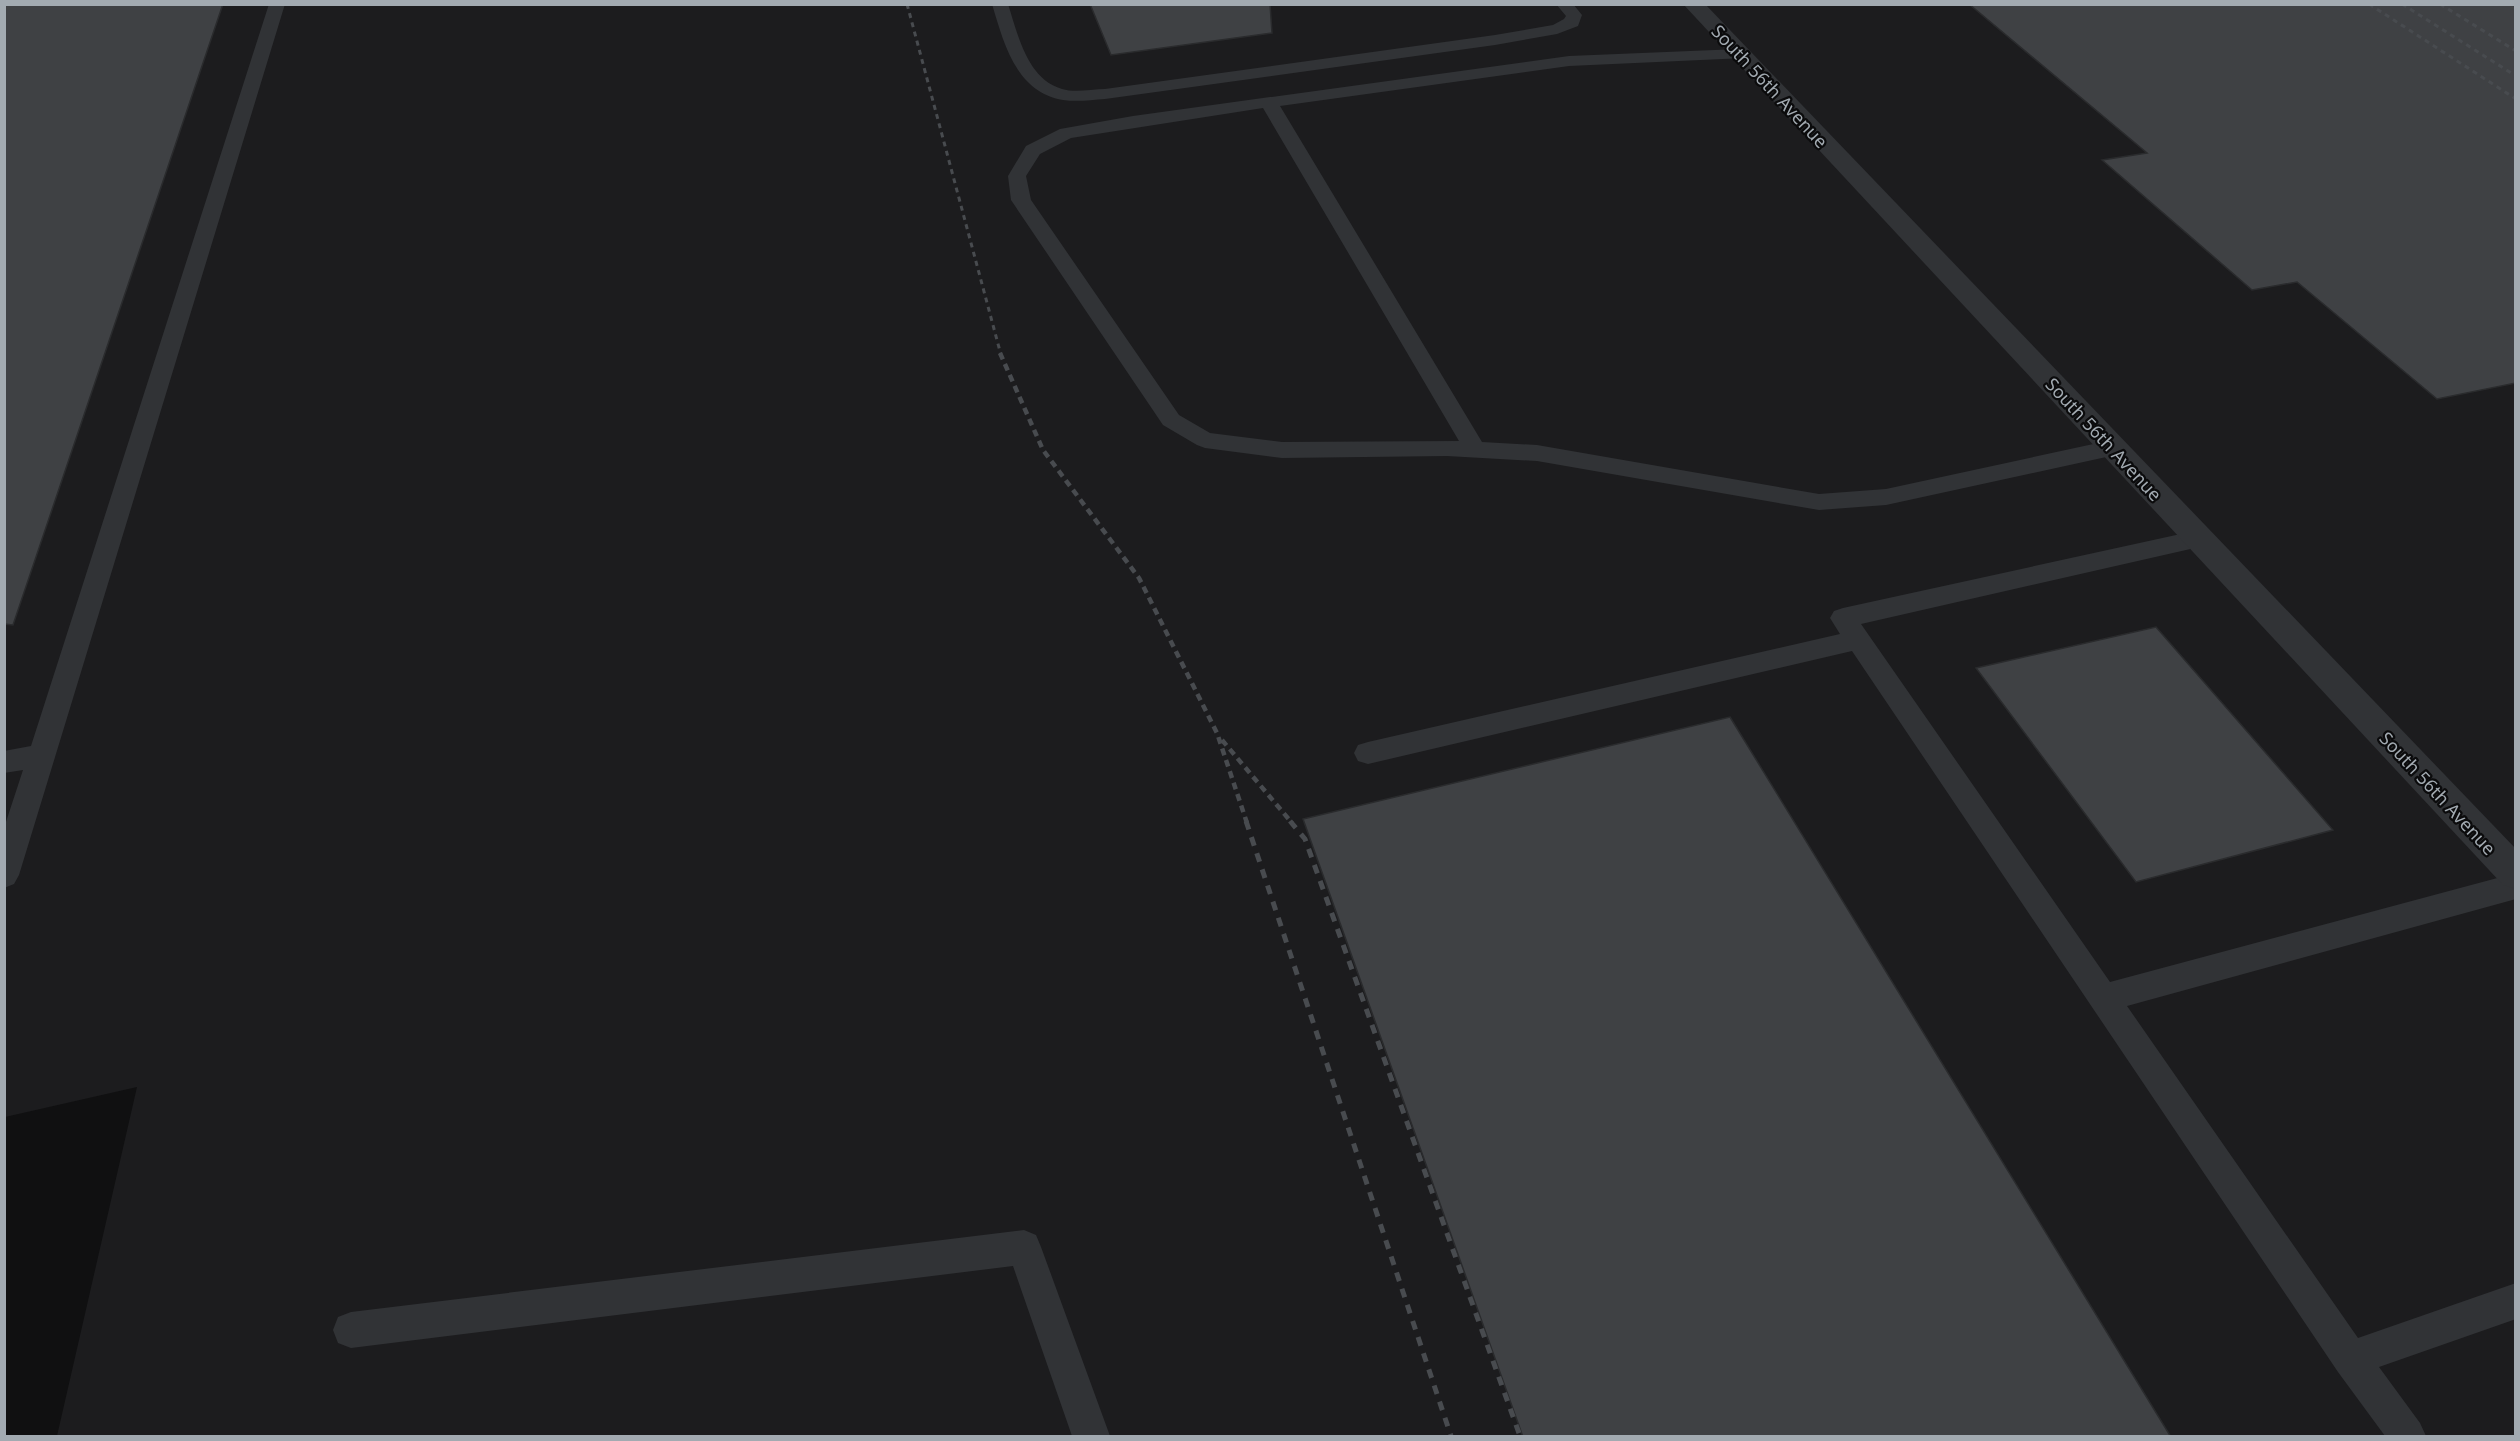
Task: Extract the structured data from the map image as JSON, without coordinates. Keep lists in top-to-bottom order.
{
  "streets": {
    "street": ["South 56th Avenue"]
  }
}
